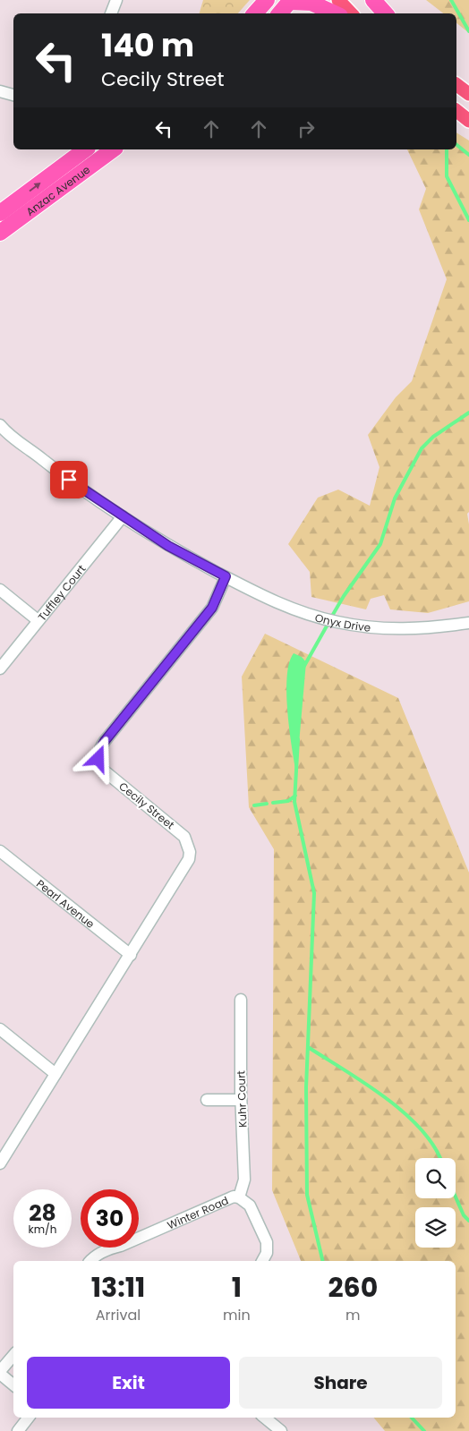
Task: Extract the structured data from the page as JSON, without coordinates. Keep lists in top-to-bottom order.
{
  "streets": {
    "highway": ["Anzac Avenue"],
    "street": [
      "Tuffley Court",
      "Onyx Drive",
      "Cecily Street",
      "Pearl Avenue",
      "Kuhr Court",
      "Winter Road"
    ]
  },
  "crossings": [
    ["Onyx Drive", "Cecily Street"],
    ["Cecily Street", "Pearl Avenue"],
    ["Kuhr Court", "Winter Road"]
  ],
  "page": {
    "turn": ["140 m", "Cecily Street"],
    "speed": "28 km/h",
    "limit": "30",
    "eta": [
      "13:11",
      "Arrival",
      "1",
      "min",
      "260",
      "m"
    ],
    "buttons": ["Exit", "Share"]
  }
}
